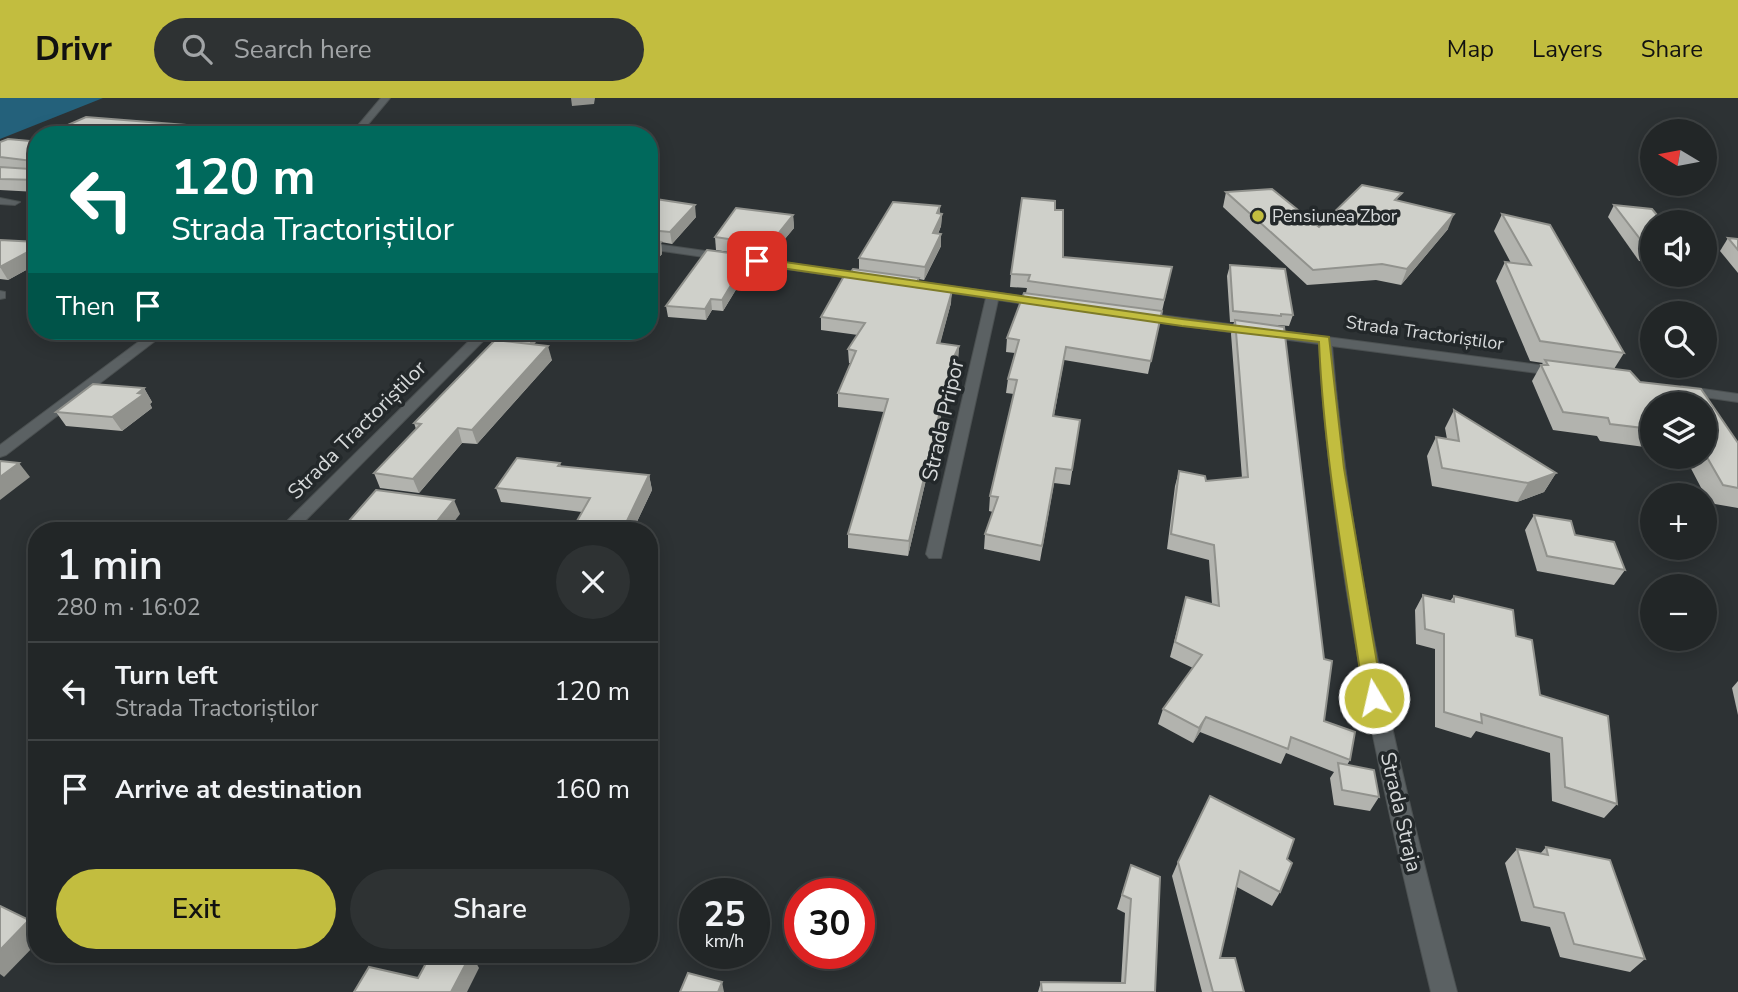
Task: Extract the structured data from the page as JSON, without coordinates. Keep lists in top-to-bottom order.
{
  "streets": {
    "street": ["Strada Tractoriștilor", "Strada Pripor", "Strada Straja"]
  },
  "crossings": [
    ["Strada Tractoriștilor", "Strada Straja"]
  ],
  "places": ["Pensiunea Zbor"],
  "north": "left",
  "page": {
    "header": "Drivr",
    "search": "Search here",
    "nav": ["Map", "Layers", "Share"],
    "map_buttons": ["+", "−"],
    "turn": ["120 m", "Strada Tractoriștilor"],
    "then": "Then",
    "heading": ["1 min", "280 m · 16:02"],
    "list": [
      {
        "name": "Turn left",
        "note": "Strada Tractoriștilor",
        "value": "120 m"
      },
      {
        "name": "Arrive at destination",
        "value": "160 m"
      }
    ],
    "buttons": ["Exit", "Share"],
    "speed": "25 km/h",
    "limit": "30"
  }
}
